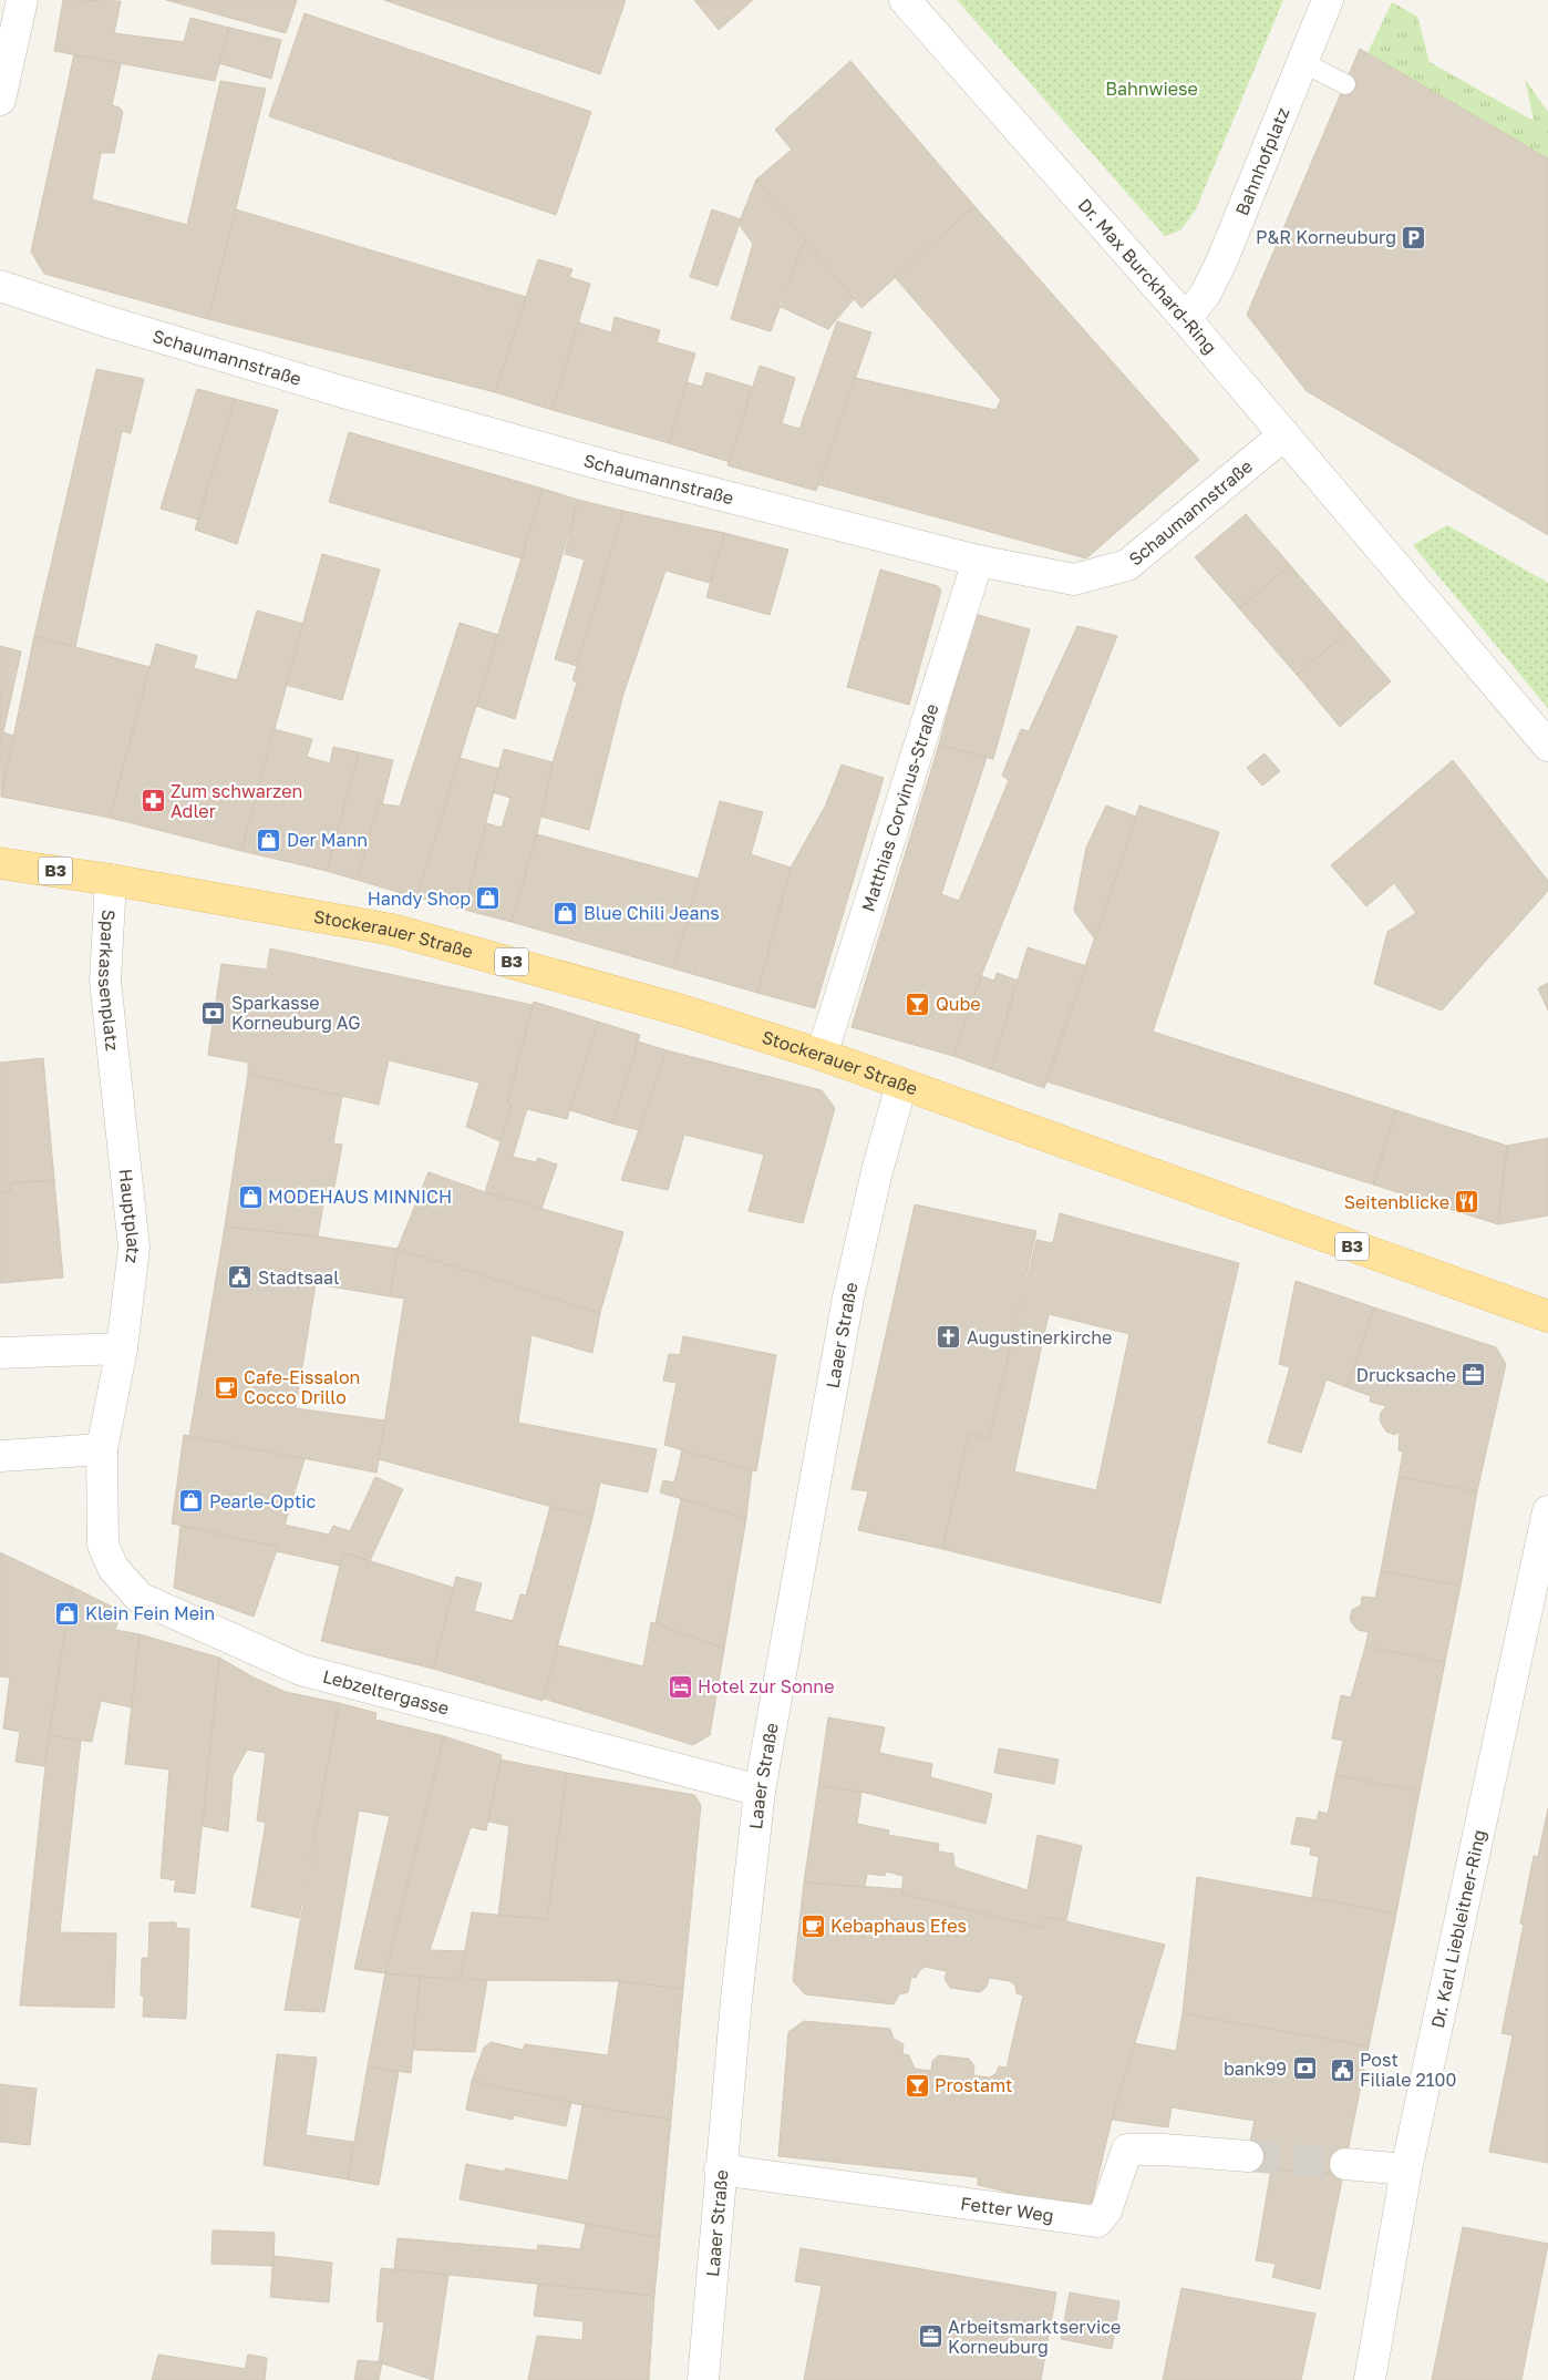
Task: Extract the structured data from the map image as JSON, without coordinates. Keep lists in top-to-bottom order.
{
  "streets": {
    "main road": ["B3", "Stockerauer Straße"],
    "street": [
      "Bahnhofplatz",
      "Dr. Max Burckhard-Ring",
      "Schaumannstraße",
      "Matthias Corvinus-Straße",
      "Sparkassenplatz",
      "Hauptplatz",
      "Laaer Straße",
      "Lebzeltergasse",
      "Dr. Karl Liebleitner-Ring",
      "Fetter Weg"
    ]
  },
  "crossings": [
    ["Bahnhofplatz", "Dr. Max Burckhard-Ring"],
    ["Dr. Max Burckhard-Ring", "Schaumannstraße"],
    ["Schaumannstraße", "Matthias Corvinus-Straße"],
    ["Matthias Corvinus-Straße", "Stockerauer Straße"],
    ["B3", "Stockerauer Straße"],
    ["B3", "Sparkassenplatz"],
    ["Stockerauer Straße", "Sparkassenplatz"],
    ["Stockerauer Straße", "Laaer Straße"],
    ["Sparkassenplatz", "Hauptplatz"],
    ["Hauptplatz", "Lebzeltergasse"],
    ["Laaer Straße", "Lebzeltergasse"],
    ["Laaer Straße", "Fetter Weg"]
  ],
  "parks": ["Bahnwiese"],
  "places": {
    "parking": ["P&R Korneuburg"],
    "pharmacy": ["Zum schwarzen Adler"],
    "shop": [
      "Der Mann",
      "Handy Shop",
      "Blue Chili Jeans",
      "MODEHAUS MINNICH",
      "Pearle-Optic",
      "Klein Fein Mein"
    ],
    "bar": ["Qube", "Prostamt"],
    "bank": ["Sparkasse Korneuburg AG", "bank99"],
    "restaurant": ["Seitenblicke"],
    "public building": ["Stadtsaal", "Post Filiale 2100"],
    "church": ["Augustinerkirche"],
    "office": ["Drucksache", "Arbeitsmarktservice Korneuburg"],
    "cafe": ["Cafe-Eissalon Cocco Drillo", "Kebaphaus Efes"],
    "hotel": ["Hotel zur Sonne"]
  }
}
